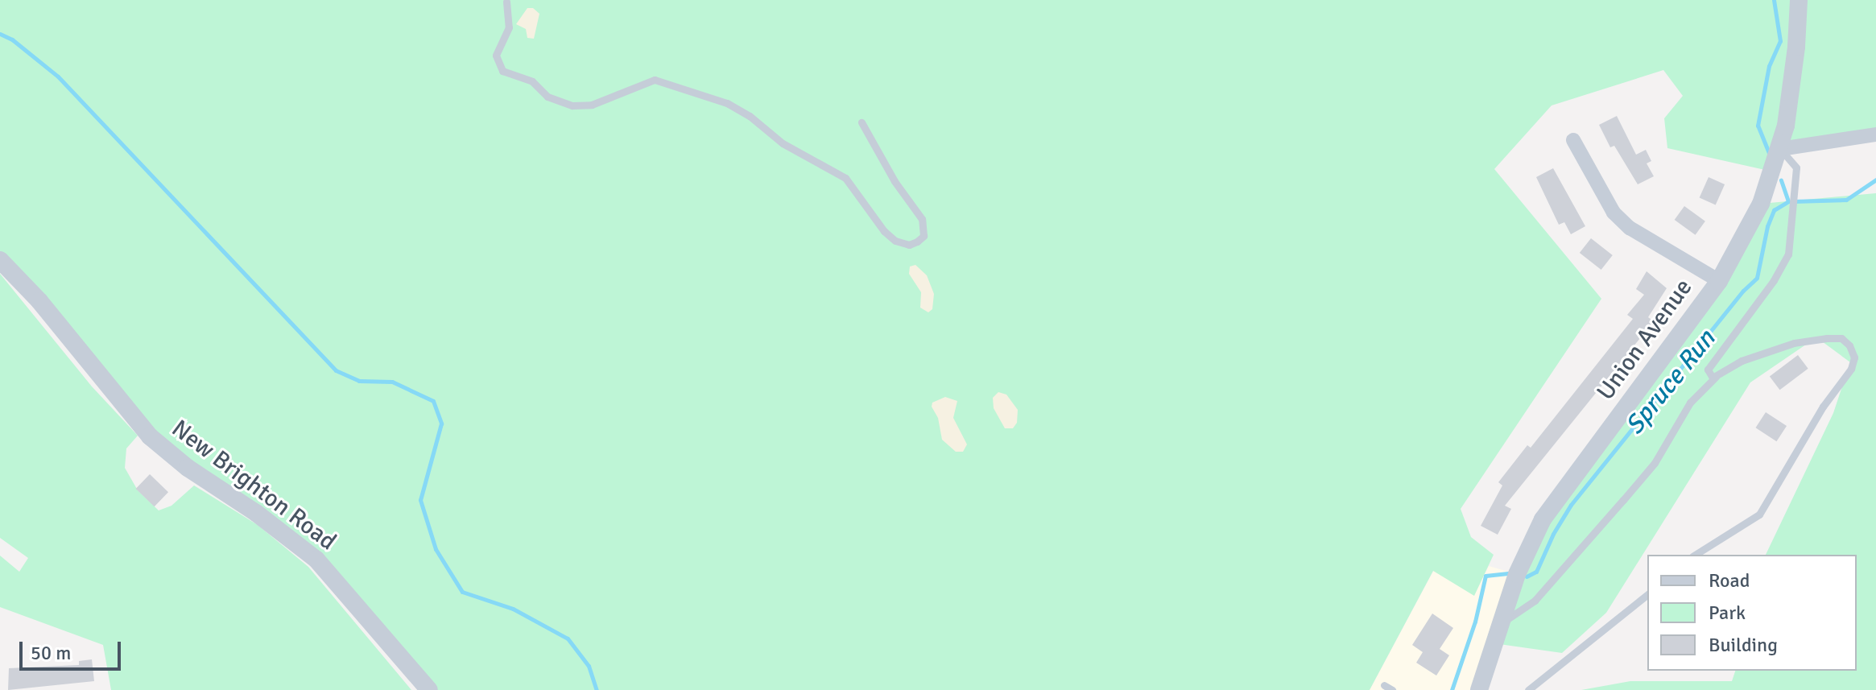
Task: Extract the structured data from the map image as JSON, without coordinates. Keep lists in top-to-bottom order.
{
  "streets": {
    "street": ["Union Avenue", "New Brighton Road"]
  },
  "water": ["Spruce Run"],
  "legend": ["Road", "Park", "Building"],
  "scale_bar": "50 m"
}
